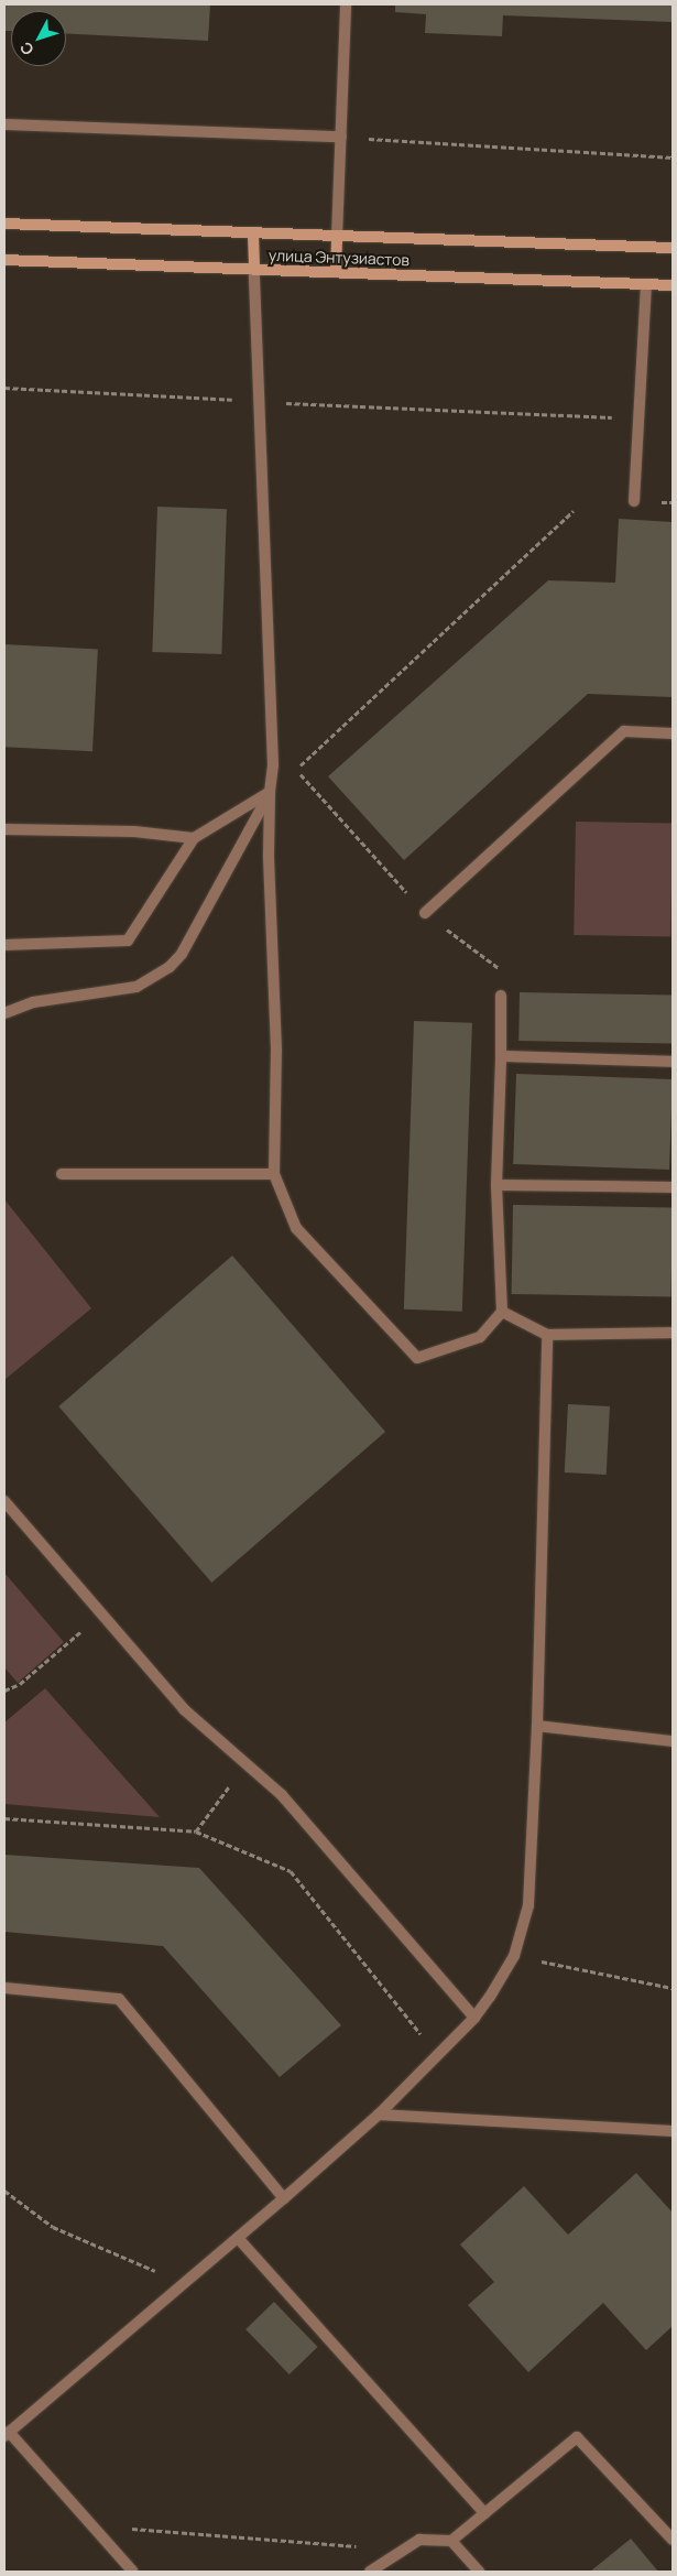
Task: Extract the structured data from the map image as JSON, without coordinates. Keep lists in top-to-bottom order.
{
  "streets": {
    "main road": ["улица Энтузиастов"]
  },
  "north": "bottom left"
}
